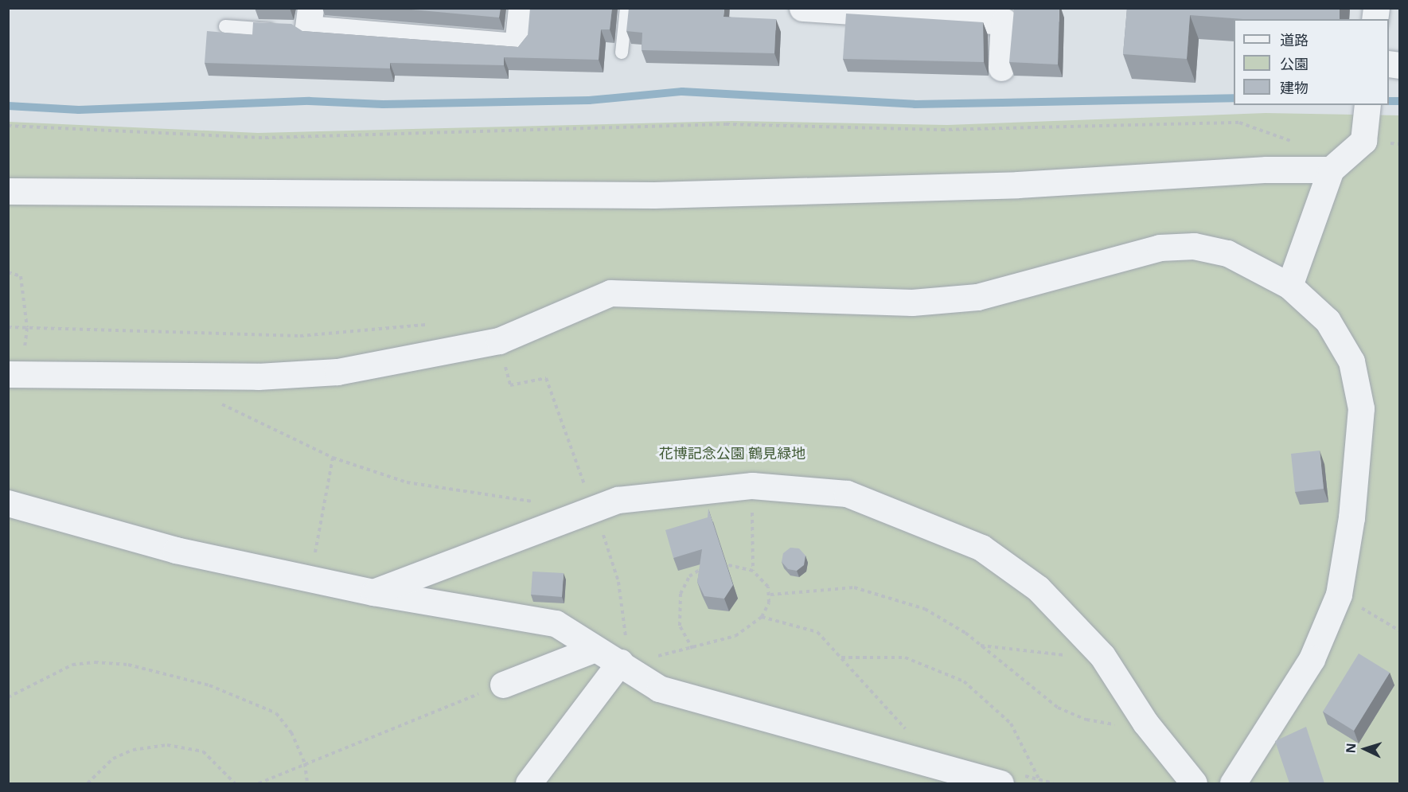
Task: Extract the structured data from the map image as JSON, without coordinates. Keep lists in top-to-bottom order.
{
  "parks": ["花博記念公園 鶴見緑地"],
  "legend": ["道路", "公園", "建物"],
  "north": "left"
}
